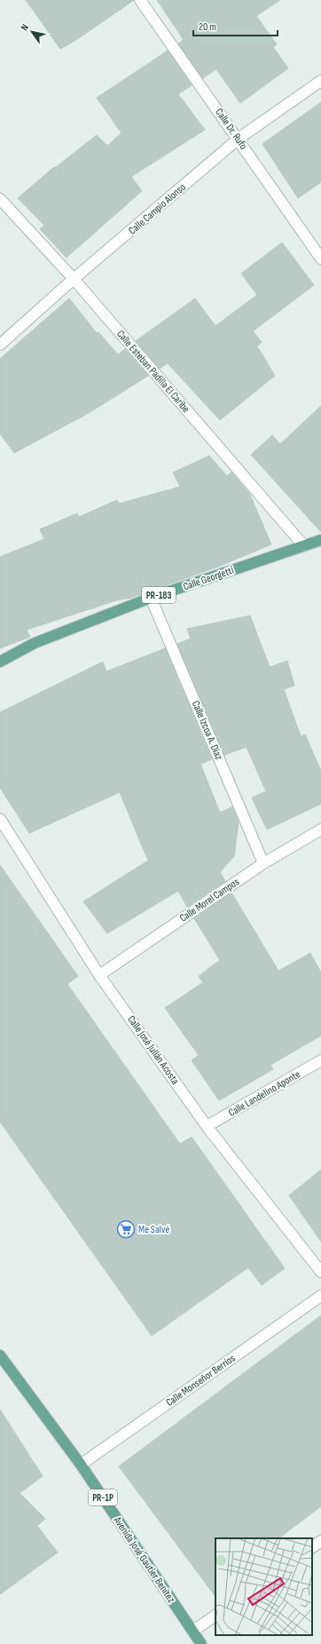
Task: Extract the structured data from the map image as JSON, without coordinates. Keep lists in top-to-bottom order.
{
  "streets": {
    "main road": [
      "Calle Georgetti",
      "PR-183",
      "PR-1P",
      "Avenida José Gautier Benítez"
    ],
    "street": [
      "Calle Dr. Rufo",
      "Calle Campio Alonso",
      "Calle Esteban Padilla El Caribe",
      "Calle Izcoa A. Díaz",
      "Calle Morel Campos",
      "Calle José Julián Acosta",
      "Calle Landelino Aponte",
      "Calle Monseñor Berríos"
    ]
  },
  "crossings": [
    ["Calle Dr. Rufo", "Calle Campio Alonso"],
    ["Calle Campio Alonso", "Calle Esteban Padilla El Caribe"],
    ["Calle Esteban Padilla El Caribe", "Calle Georgetti"],
    ["Calle Georgetti", "Calle Izcoa A. Díaz"],
    ["Calle Izcoa A. Díaz", "Calle Morel Campos"],
    ["Calle Morel Campos", "Calle José Julián Acosta"],
    ["Calle José Julián Acosta", "Calle Landelino Aponte"],
    ["Calle Monseñor Berríos", "Avenida José Gautier Benítez"]
  ],
  "places": {
    "supermarket": ["Me Salvé"]
  },
  "scale_bar": "20 m",
  "north": "top left"
}
